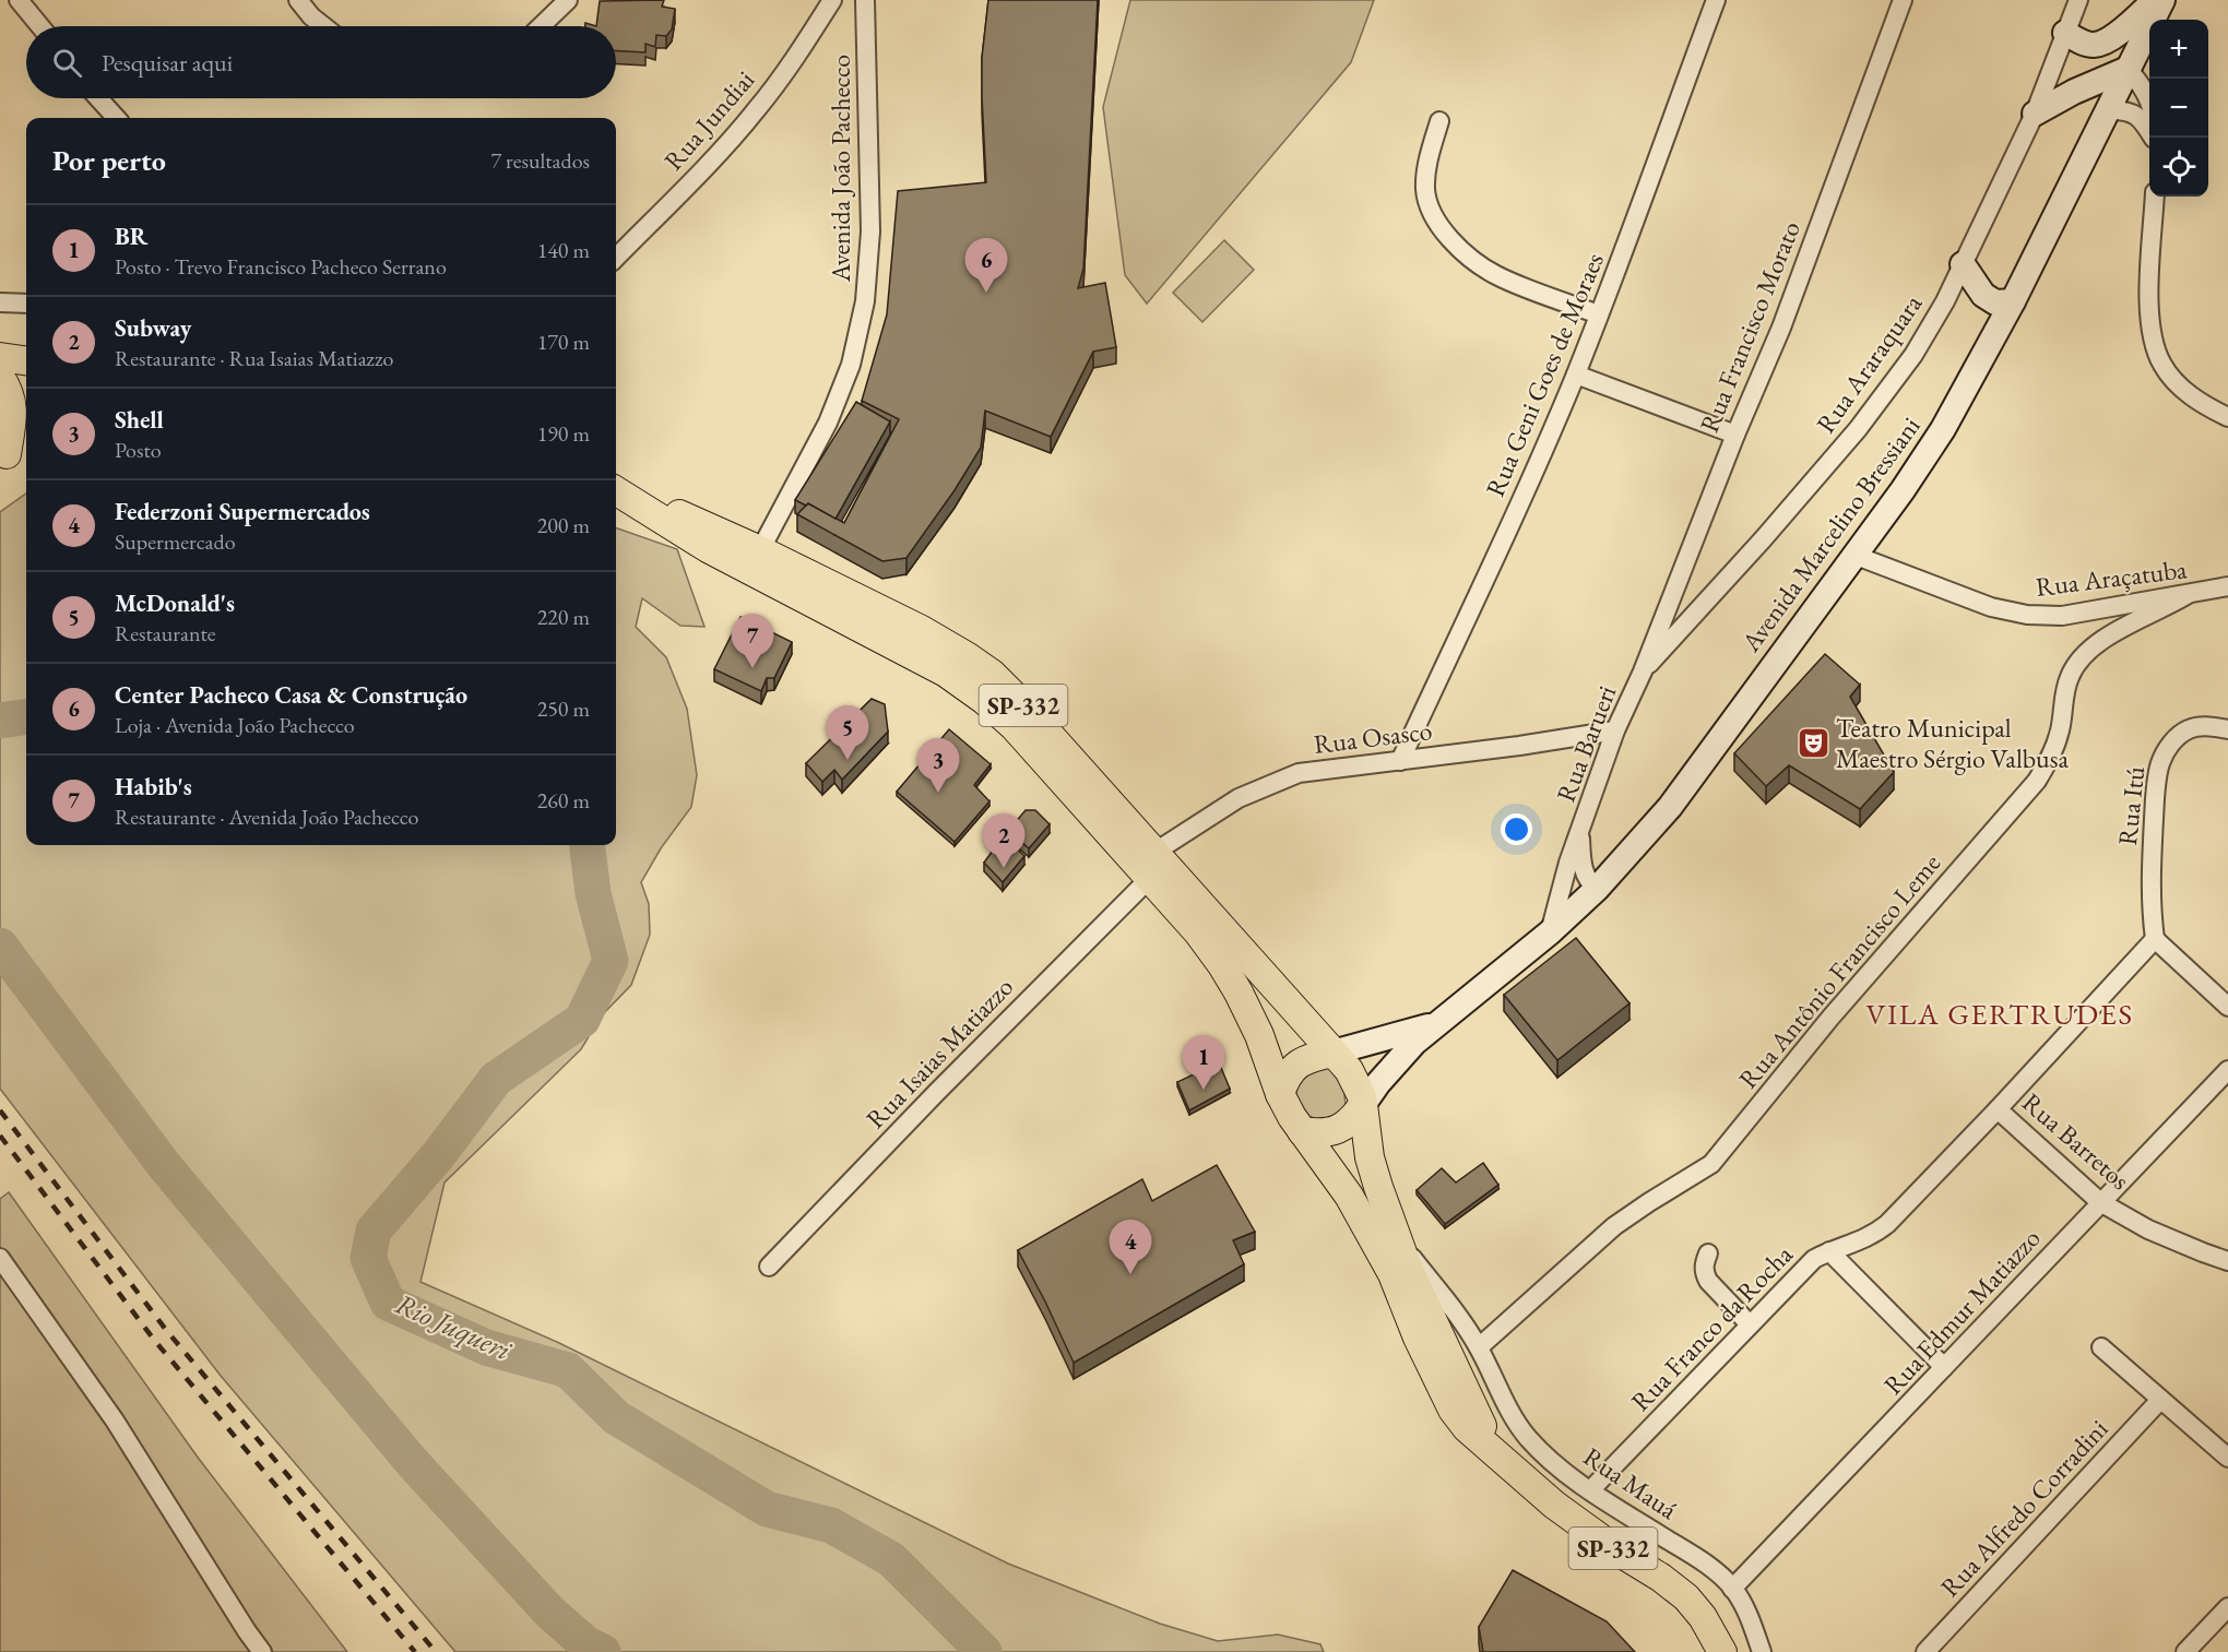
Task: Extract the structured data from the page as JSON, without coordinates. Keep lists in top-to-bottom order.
{
  "streets": {
    "main road": ["SP-332"],
    "street": [
      "Rua Jundiai",
      "Avenida João Pachecco",
      "Rua Francisco Morato",
      "Rua Araraquara",
      "Rua Geni Goes de Moraes",
      "Avenida Marcelino Bressiani",
      "Rua Araçatuba",
      "Rua Osasco",
      "Rua Barueri",
      "Rua Itú",
      "Rua Antônio Francisco Leme",
      "Rua Isaias Matiazzo",
      "Rua Barretos",
      "Rua Edmur Matiazzo",
      "Rua Franco da Rocha",
      "Rua Mauá",
      "Rua Alfredo Corradini"
    ]
  },
  "crossings": [
    ["Avenida João Pachecco", "SP-332"],
    ["Rua Francisco Morato", "Rua Araraquara"],
    ["Rua Francisco Morato", "Rua Barueri"],
    ["Rua Araraquara", "Rua Barueri"],
    ["Rua Geni Goes de Moraes", "Rua Osasco"],
    ["Avenida Marcelino Bressiani", "Rua Araçatuba"],
    ["Avenida Marcelino Bressiani", "SP-332"],
    ["Avenida Marcelino Bressiani", "Rua Barueri"],
    ["Rua Araçatuba", "Rua Antônio Francisco Leme"],
    ["SP-332", "Rua Osasco"],
    ["SP-332", "Rua Isaias Matiazzo"],
    ["SP-332", "Rua Mauá"],
    ["Rua Osasco", "Rua Barueri"],
    ["Rua Itú", "Rua Franco da Rocha"],
    ["Rua Antônio Francisco Leme", "Rua Mauá"],
    ["Rua Barretos", "Rua Edmur Matiazzo"],
    ["Rua Barretos", "Rua Franco da Rocha"],
    ["Rua Edmur Matiazzo", "Rua Mauá"],
    ["Rua Franco da Rocha", "Rua Mauá"]
  ],
  "districts": ["VILA GERTRUDES"],
  "water": ["Rio Juqueri"],
  "places": {
    "theatre": ["Teatro Municipal Maestro Sérgio Valbusa"]
  },
  "page": {
    "map_buttons": ["+", "−"],
    "search": "Pesquisar aqui",
    "heading": ["Por perto", "7 resultados"],
    "list": [
      {
        "mark": "1",
        "name": "BR",
        "note": "Posto · Trevo Francisco Pacheco Serrano",
        "value": "140 m"
      },
      {
        "mark": "2",
        "name": "Subway",
        "note": "Restaurante · Rua Isaias Matiazzo",
        "value": "170 m"
      },
      {
        "mark": "3",
        "name": "Shell",
        "note": "Posto",
        "value": "190 m"
      },
      {
        "mark": "4",
        "name": "Federzoni Supermercados",
        "note": "Supermercado",
        "value": "200 m"
      },
      {
        "mark": "5",
        "name": "McDonald's",
        "note": "Restaurante",
        "value": "220 m"
      },
      {
        "mark": "6",
        "name": "Center Pacheco Casa & Construção",
        "note": "Loja · Avenida João Pachecco",
        "value": "250 m"
      },
      {
        "mark": "7",
        "name": "Habib's",
        "note": "Restaurante · Avenida João Pachecco",
        "value": "260 m"
      }
    ],
    "pins": [
      "6",
      "7",
      "5",
      "3",
      "2",
      "1",
      "4"
    ]
  }
}
